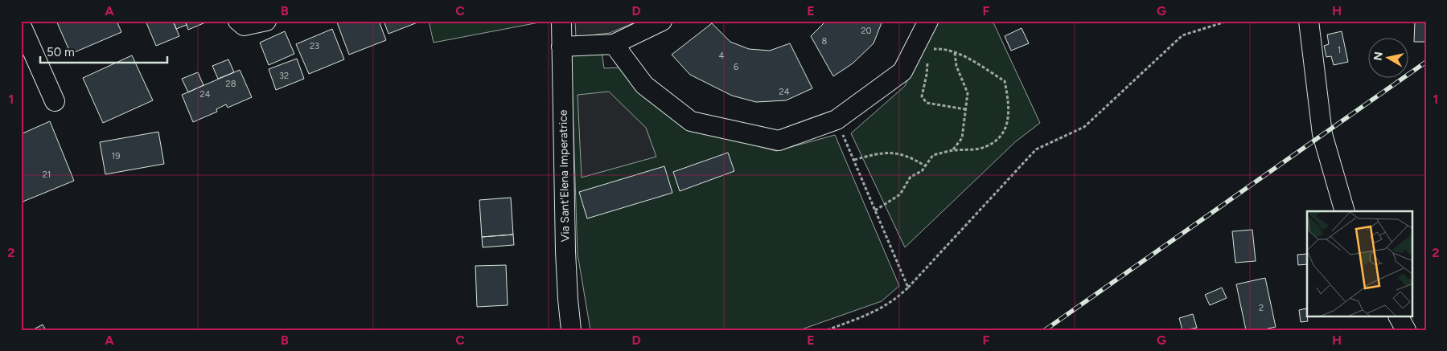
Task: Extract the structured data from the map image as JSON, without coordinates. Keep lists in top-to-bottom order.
{
  "streets": {
    "street": ["Via Sant'Elena Imperatrice"]
  },
  "house_numbers": [
    "20",
    "8",
    "23",
    "1",
    "4",
    "6",
    "32",
    "28",
    "24",
    "24",
    "19",
    "21",
    "2"
  ],
  "scale_bar": "50 m",
  "north": "left",
  "grid": {
    "columns": [
      "A",
      "B",
      "C",
      "D",
      "E",
      "F",
      "G",
      "H"
    ],
    "rows": ["1", "2"]
  }
}
